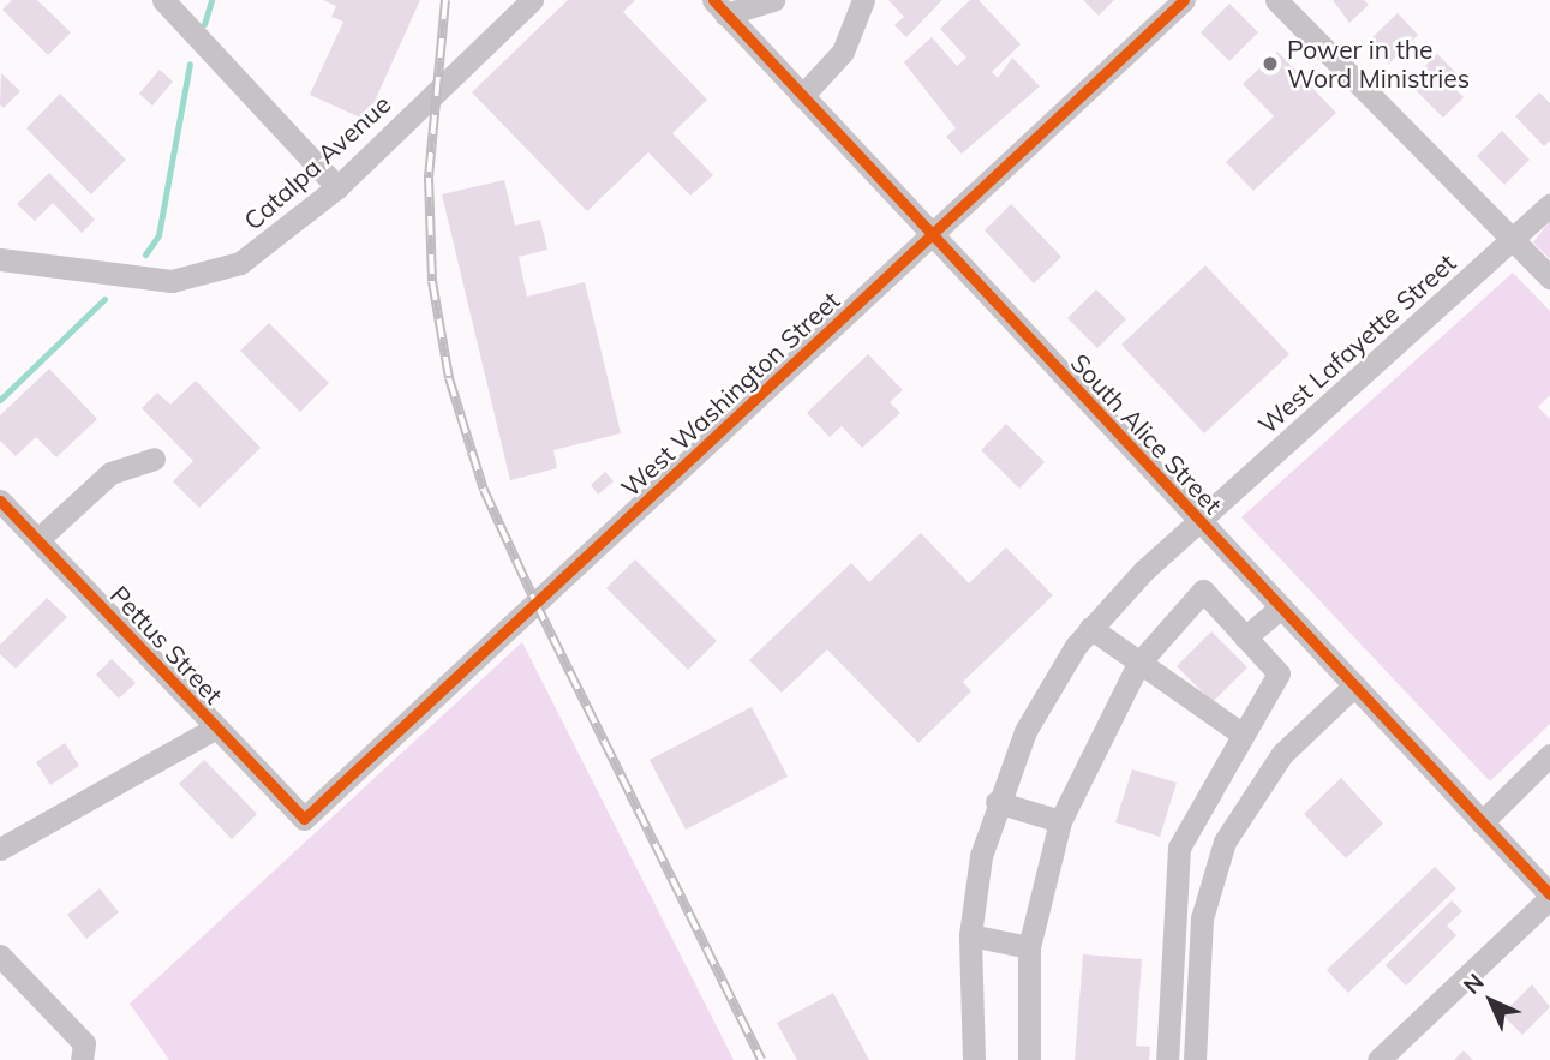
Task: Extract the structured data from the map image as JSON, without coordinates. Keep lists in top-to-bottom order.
{
  "streets": {
    "street": [
      "Catalpa Avenue",
      "West Lafayette Street",
      "West Washington Street",
      "South Alice Street",
      "Pettus Street"
    ]
  },
  "crossings": [
    ["West Lafayette Street", "South Alice Street"],
    ["West Washington Street", "South Alice Street"],
    ["West Washington Street", "Pettus Street"]
  ],
  "places": ["Power in the Word Ministries"],
  "north": "top left"
}
